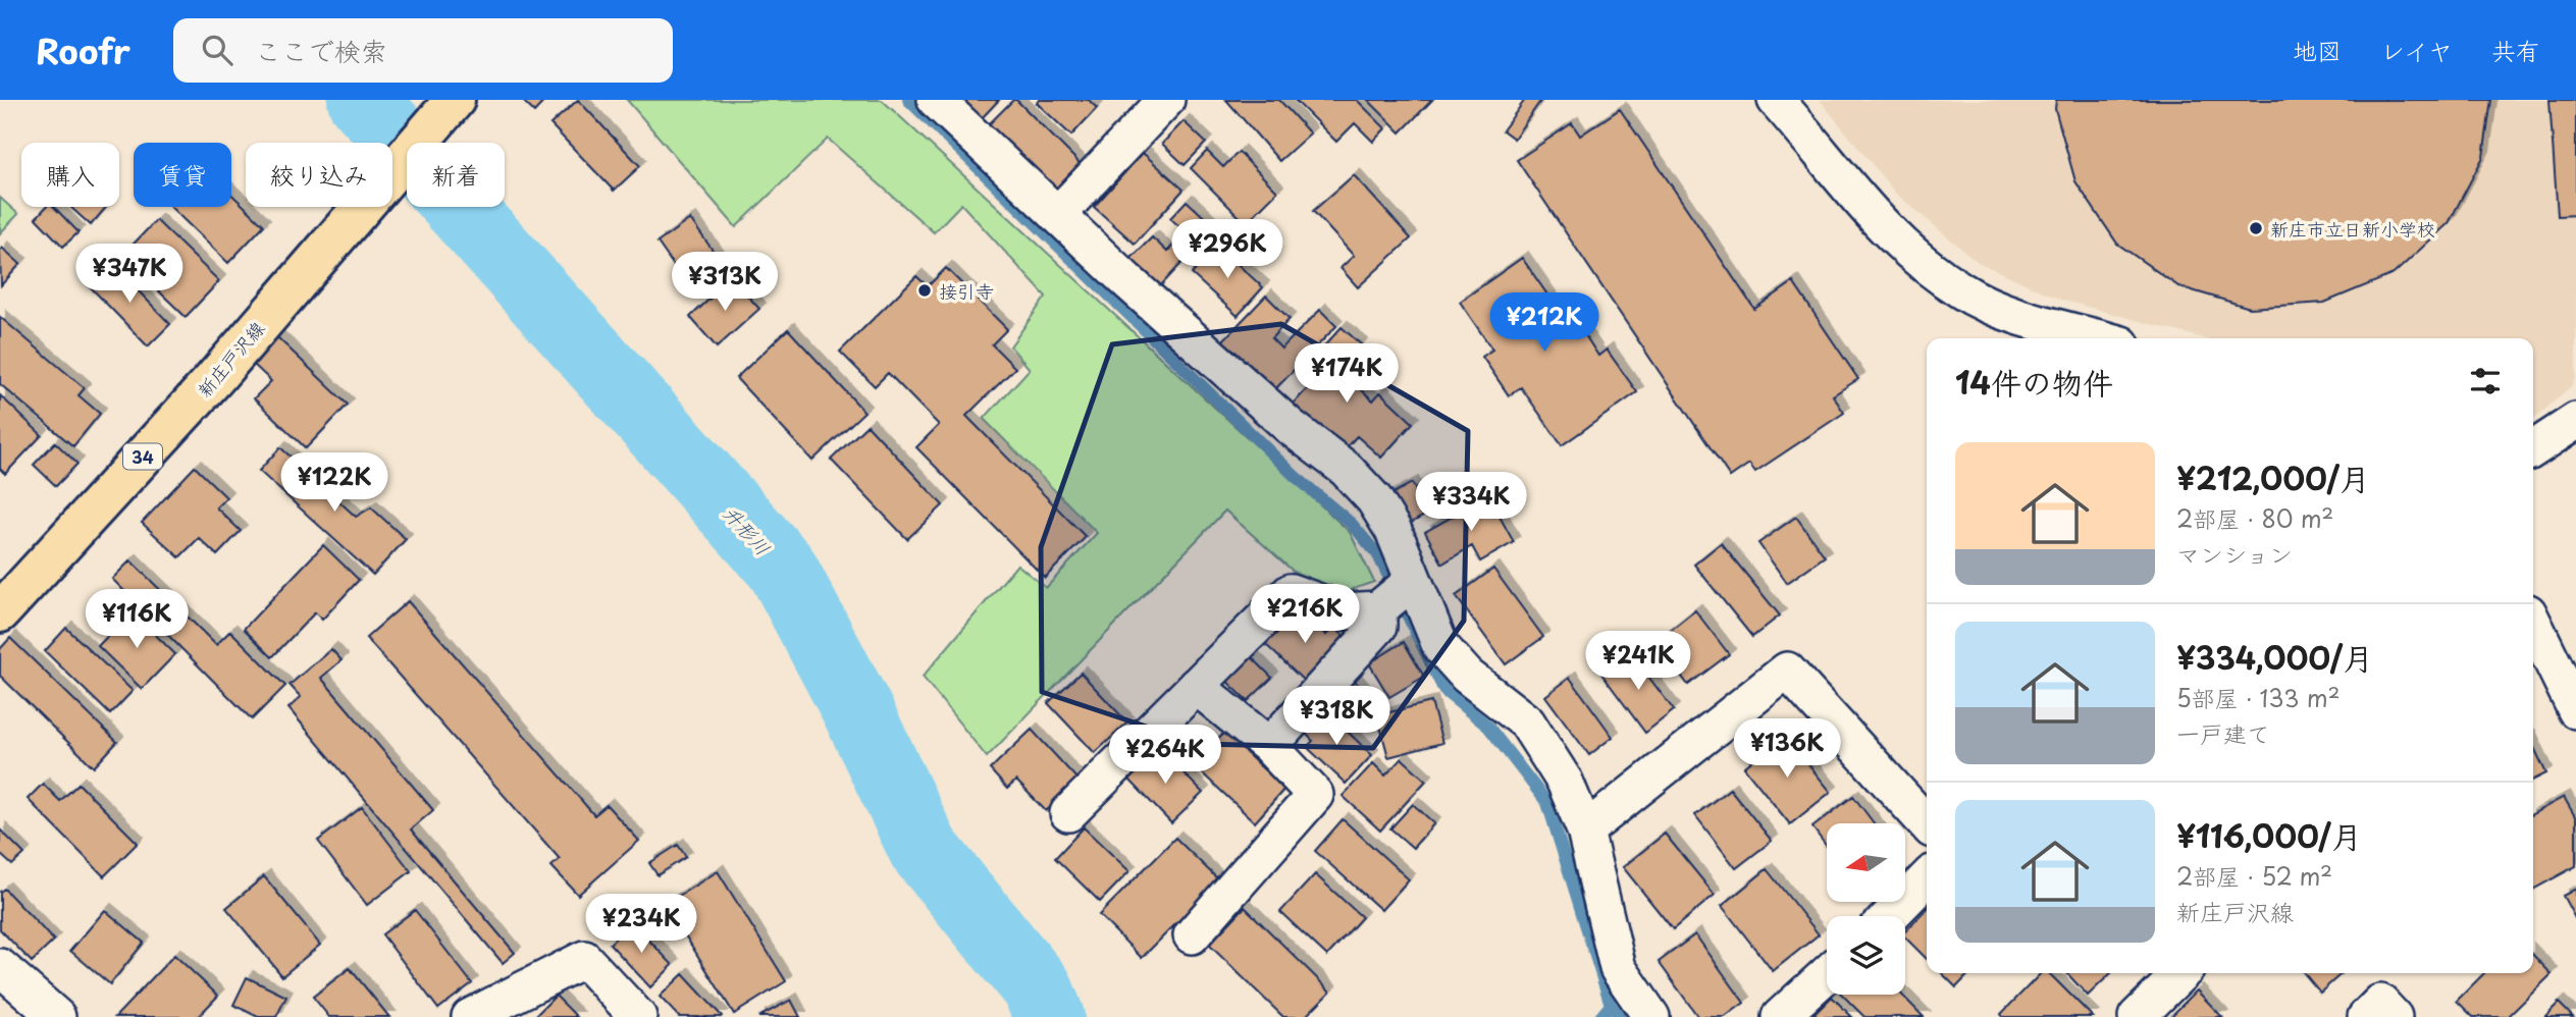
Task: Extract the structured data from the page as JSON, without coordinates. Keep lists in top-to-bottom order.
{
  "streets": {
    "main road": ["新庄戸沢線", "34"]
  },
  "water": ["升形川"],
  "places": ["新庄市立日新小学校", "接引寺"],
  "north": "left",
  "page": {
    "header": "Roofr",
    "search": "ここで検索",
    "nav": ["地図", "レイヤ", "共有"],
    "chip": [
      "購入",
      "賃貸",
      "絞り込み",
      "新着"
    ],
    "price": [
      "¥296K",
      "¥347K",
      "¥313K",
      "¥212K",
      "¥174K",
      "¥122K",
      "¥334K",
      "¥216K",
      "¥116K",
      "¥241K",
      "¥318K",
      "¥136K",
      "¥264K",
      "¥234K"
    ],
    "heading": "14件の物件",
    "list": [
      {
        "name": "¥212,000/月",
        "note": "2部屋 · 80 m² · マンション"
      },
      {
        "name": "¥334,000/月",
        "note": "5部屋 · 133 m² · 一戸建て"
      },
      {
        "name": "¥116,000/月",
        "note": "2部屋 · 52 m² · 新庄戸沢線"
      }
    ]
  }
}
